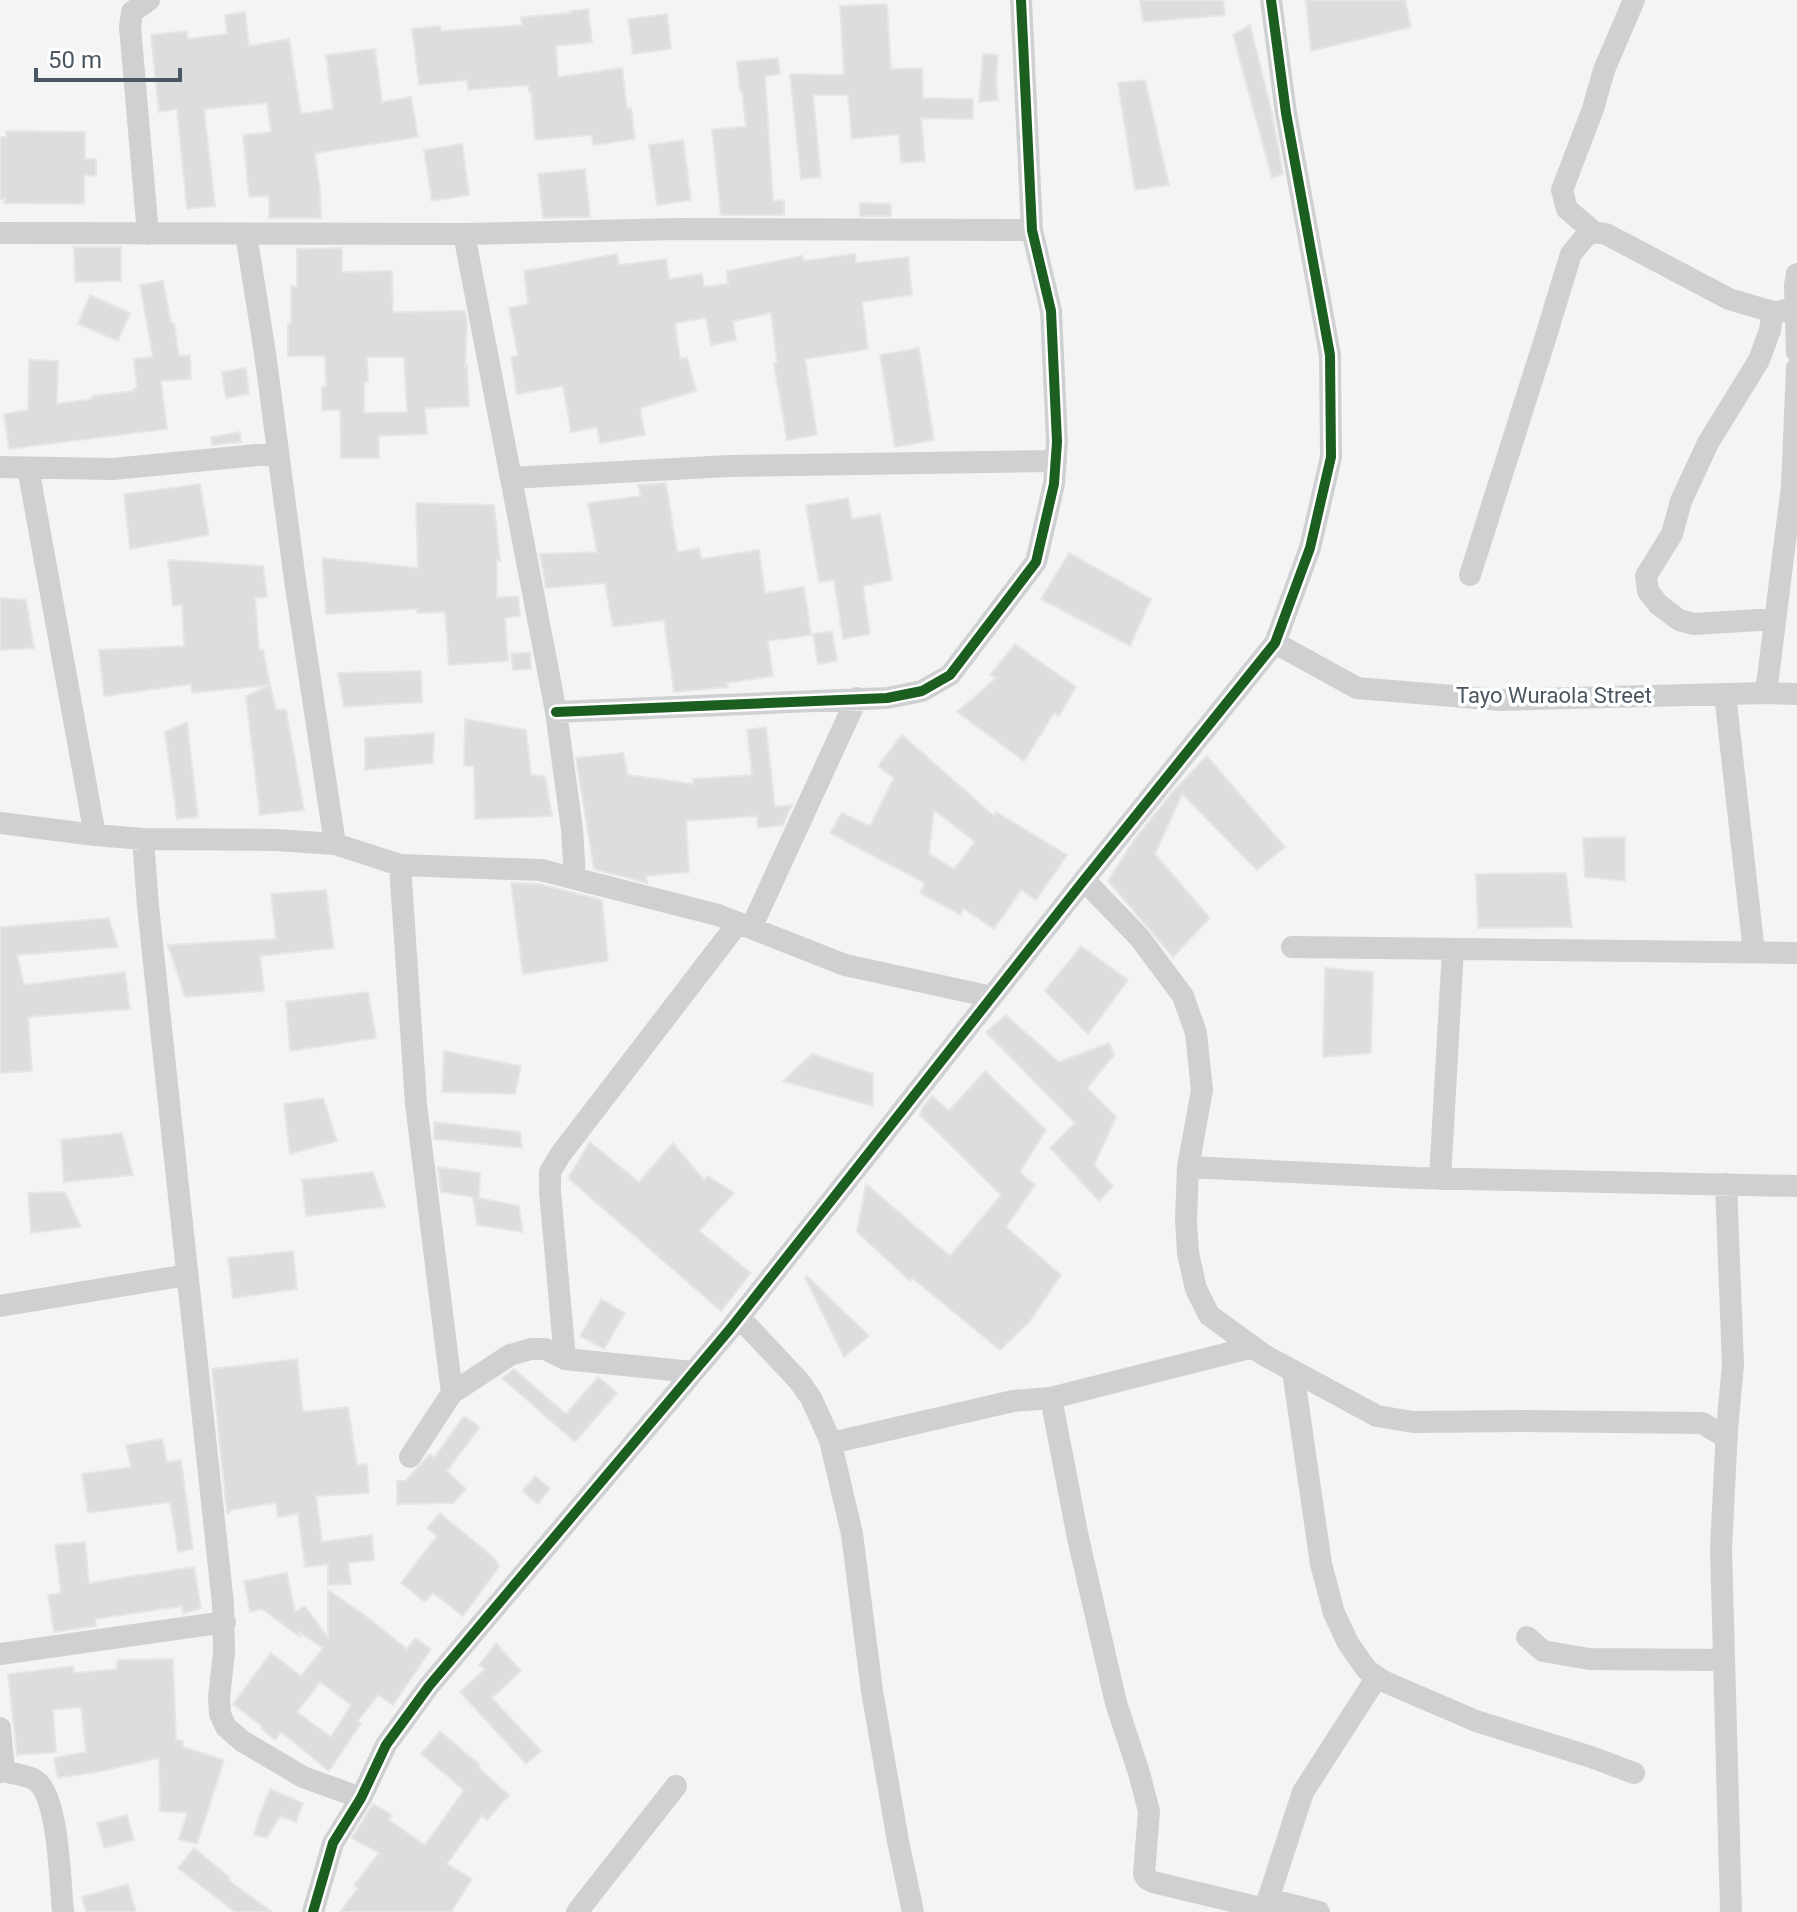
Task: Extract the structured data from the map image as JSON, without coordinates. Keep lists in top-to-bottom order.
{
  "streets": {
    "street": ["Tayo Wuraola Street"]
  },
  "scale_bar": "50 m"
}
